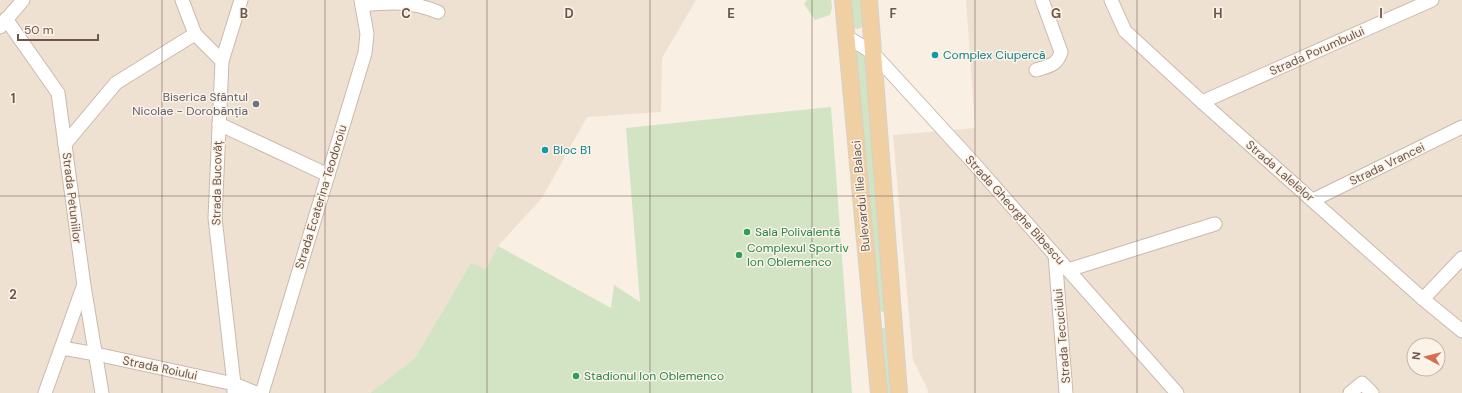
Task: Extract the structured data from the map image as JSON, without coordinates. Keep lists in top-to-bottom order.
{
  "streets": {
    "main road": ["Bulevardul Ilie Balaci"],
    "street": [
      "Strada Porumbului",
      "Strada Vrancei",
      "Strada Lalelelor",
      "Strada Bucovăț",
      "Strada Ecaterina Teodoroiu",
      "Strada Petuniilor",
      "Strada Gheorghe Bibescu",
      "Strada Tecuciului",
      "Strada Roiului"
    ]
  },
  "crossings": [
    ["Strada Porumbului", "Strada Lalelelor"],
    ["Strada Vrancei", "Strada Lalelelor"],
    ["Strada Bucovăț", "Strada Roiului"],
    ["Bulevardul Ilie Balaci", "Strada Gheorghe Bibescu"],
    ["Strada Petuniilor", "Strada Roiului"],
    ["Strada Gheorghe Bibescu", "Strada Tecuciului"]
  ],
  "places": [
    "Complex Ciupercă",
    "Biserica Sfântul Nicolae - Dorobănția",
    "Bloc B1",
    "Sala Polivalentă",
    "Complexul Sportiv Ion Oblemenco",
    "Stadionul Ion Oblemenco"
  ],
  "scale_bar": "50 m",
  "north": "left",
  "grid": {
    "columns": [
      "B",
      "C",
      "D",
      "E",
      "F",
      "G",
      "H",
      "I"
    ],
    "rows": ["1", "2"]
  }
}
